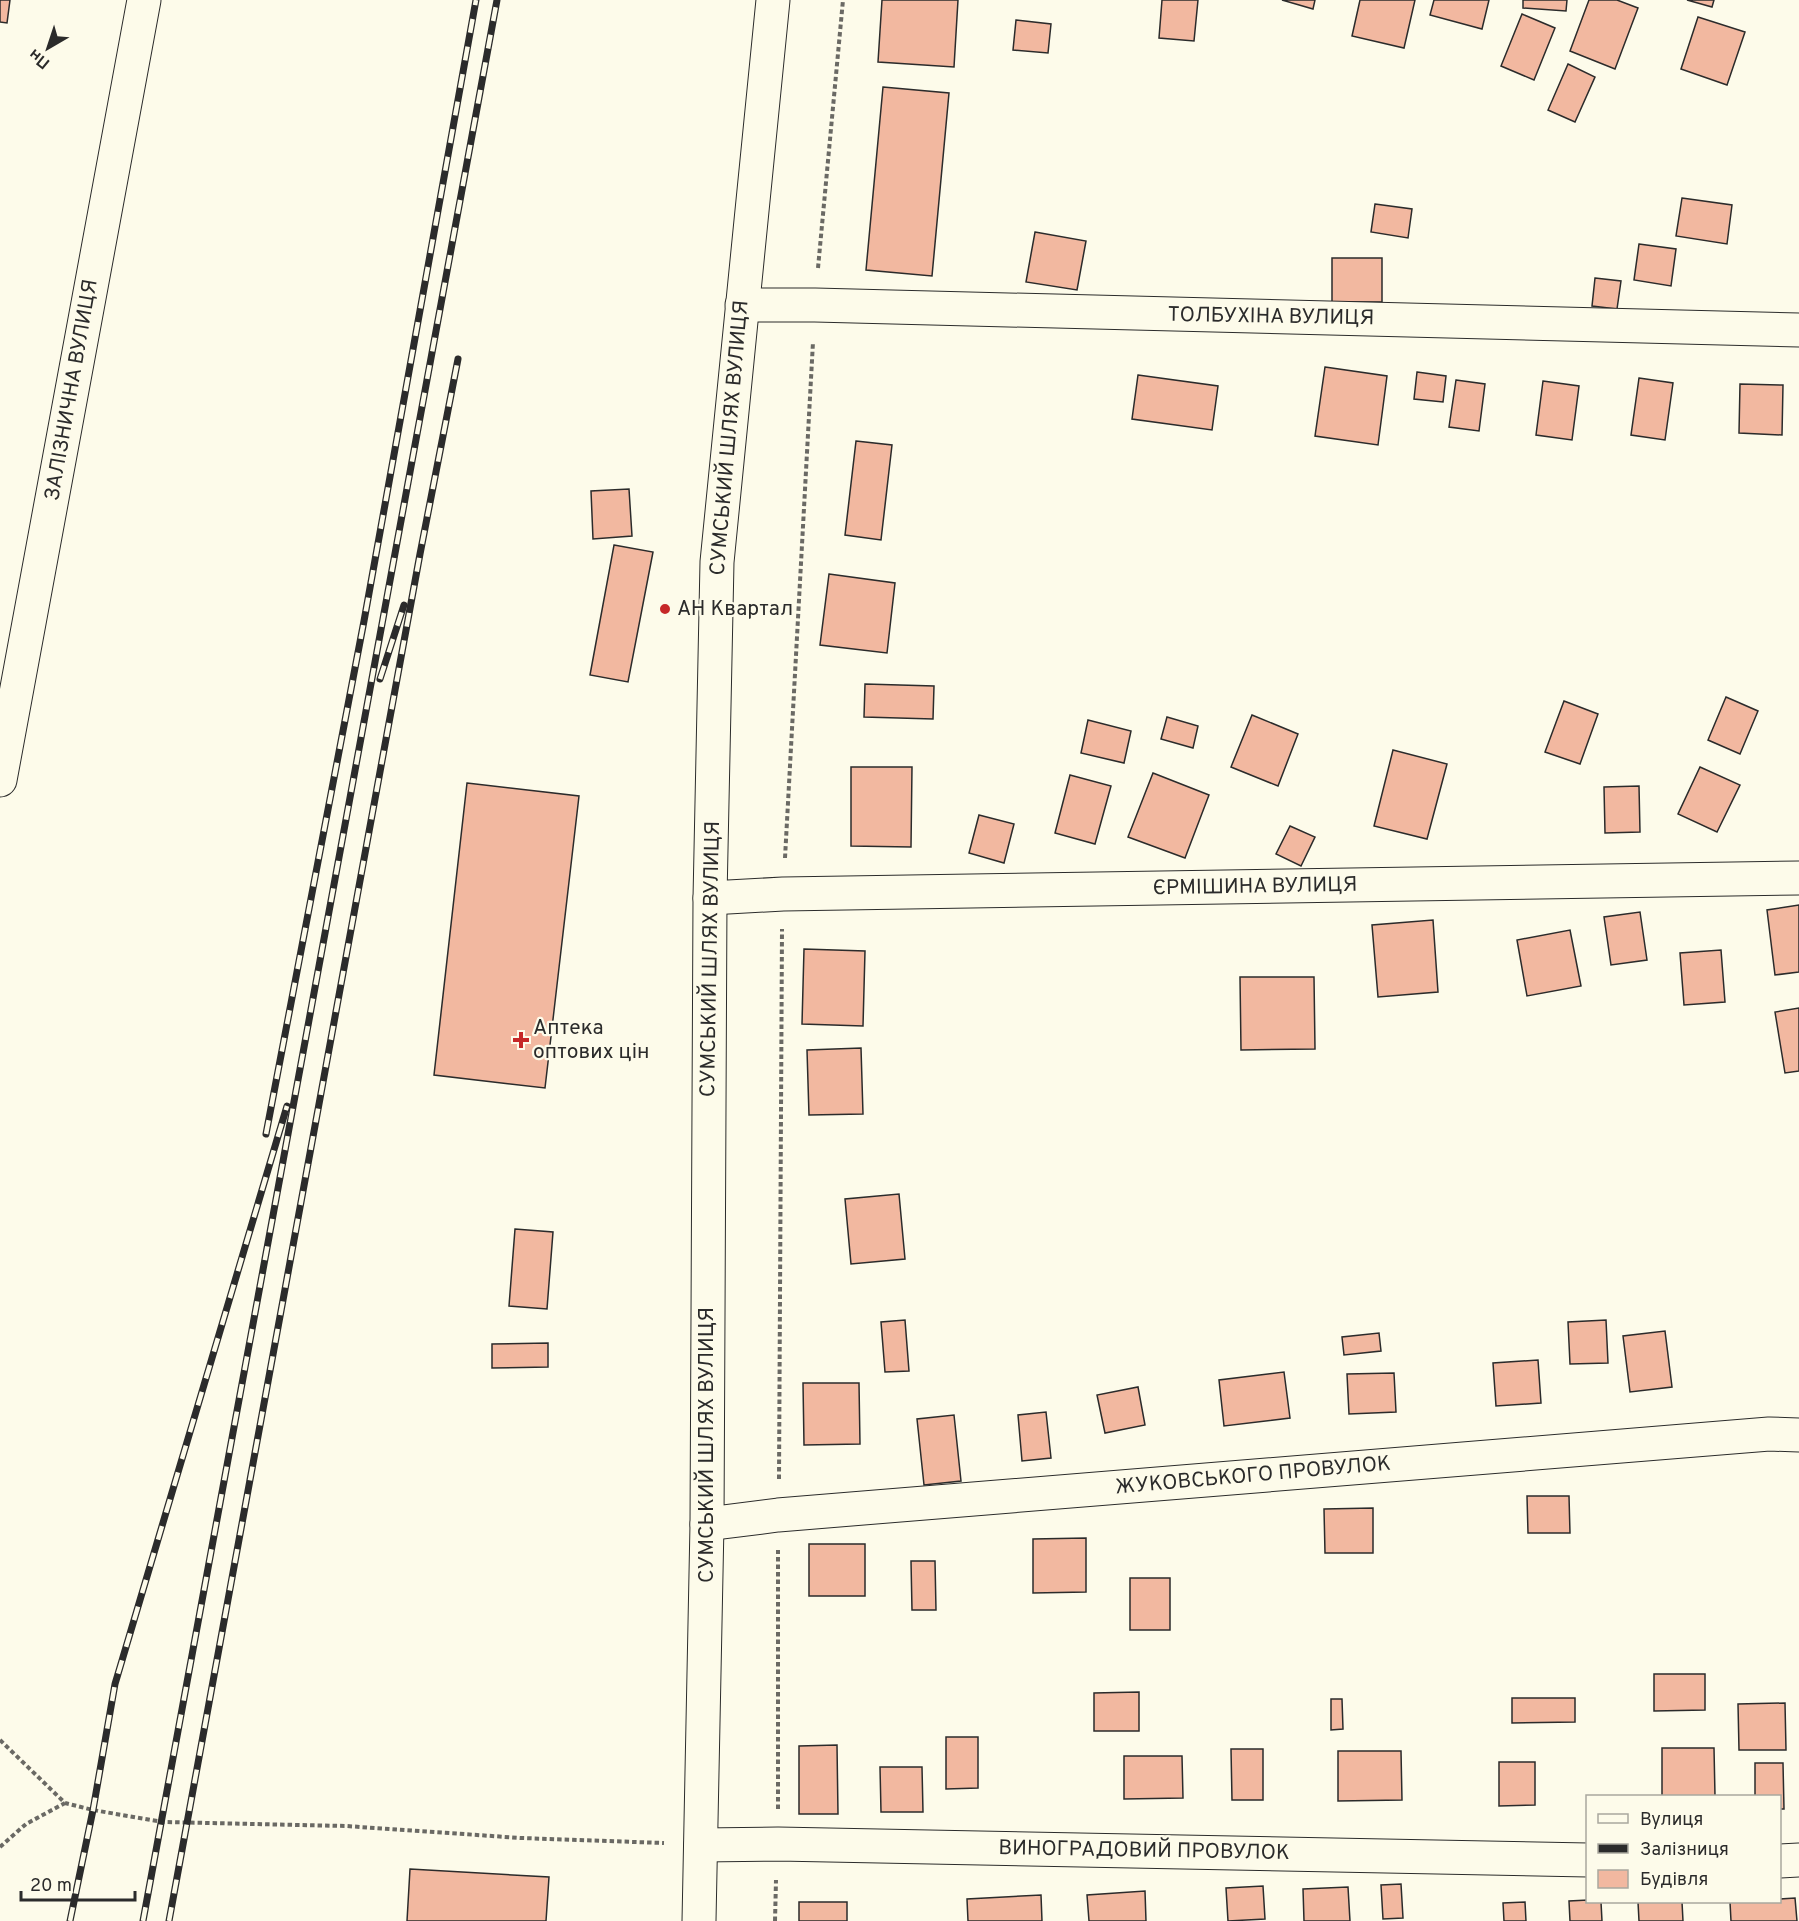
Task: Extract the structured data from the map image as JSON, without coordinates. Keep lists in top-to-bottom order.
{
  "streets": {
    "street": [
      "ТОЛБУХІНА ВУЛИЦЯ",
      "ЗАЛІЗНИЧНА ВУЛИЦЯ",
      "СУМСЬКИЙ ШЛЯХ ВУЛИЦЯ",
      "ЄРМІШИНА ВУЛИЦЯ",
      "ЖУКОВСЬКОГО ПРОВУЛОК",
      "ВИНОГРАДОВИЙ ПРОВУЛОК"
    ]
  },
  "crossings": [
    ["ТОЛБУХІНА ВУЛИЦЯ", "СУМСЬКИЙ ШЛЯХ ВУЛИЦЯ"],
    ["СУМСЬКИЙ ШЛЯХ ВУЛИЦЯ", "ЄРМІШИНА ВУЛИЦЯ"],
    ["СУМСЬКИЙ ШЛЯХ ВУЛИЦЯ", "ЖУКОВСЬКОГО ПРОВУЛОК"],
    ["СУМСЬКИЙ ШЛЯХ ВУЛИЦЯ", "ВИНОГРАДОВИЙ ПРОВУЛОК"]
  ],
  "places": {
    "other": ["АН Квартал"],
    "health": ["Аптека оптових цін"]
  },
  "legend": ["Вулиця", "Залізниця", "Будівля"],
  "scale_bar": "20 m",
  "north": "bottom left"
}
